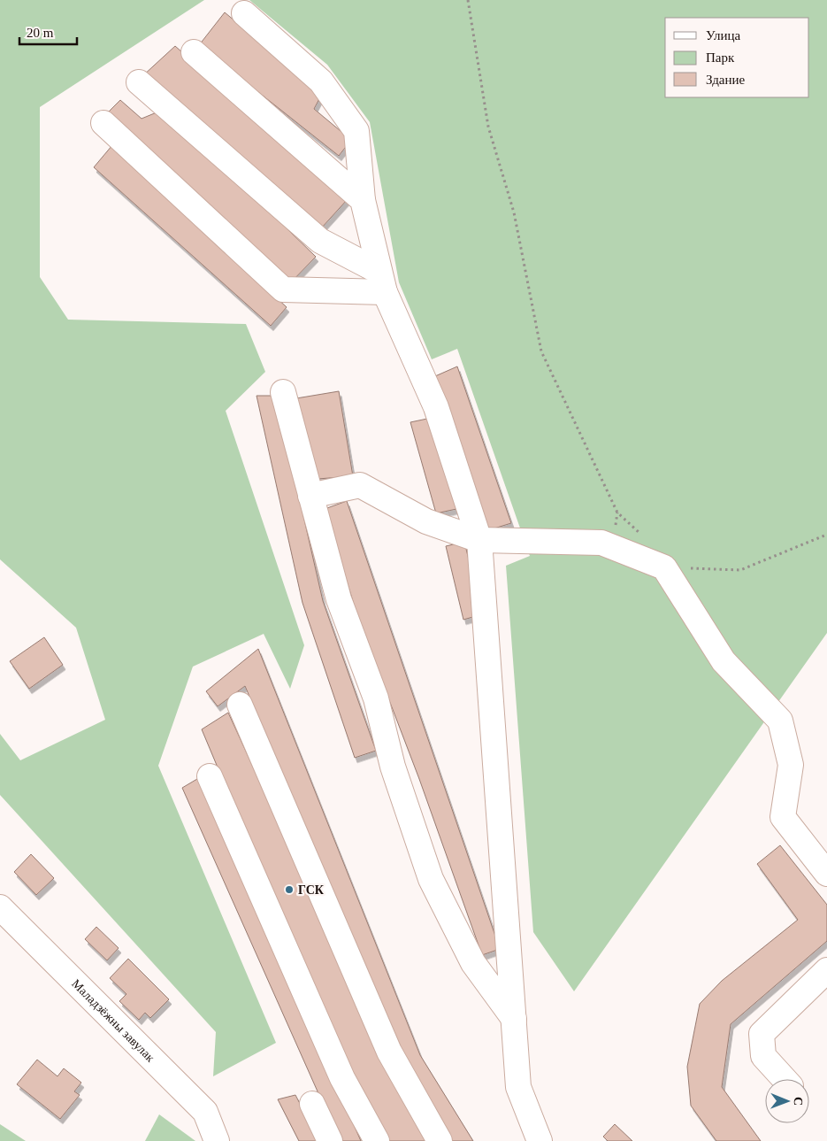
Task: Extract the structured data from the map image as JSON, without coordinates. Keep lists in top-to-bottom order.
{
  "streets": {
    "street": ["Маладзёжны завулак"]
  },
  "places": ["ГСК"],
  "legend": ["Улица", "Парк", "Здание"],
  "scale_bar": "20 m",
  "north": "right"
}
